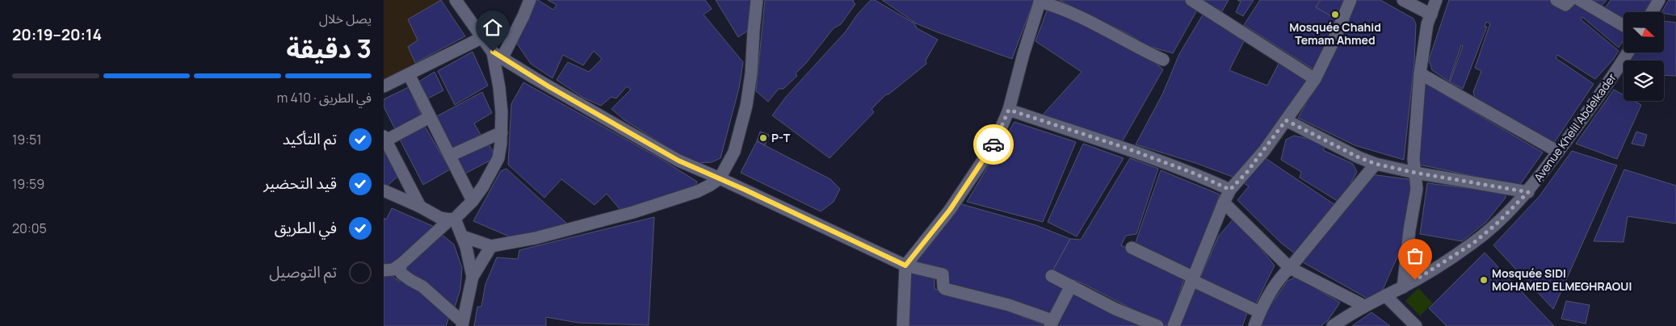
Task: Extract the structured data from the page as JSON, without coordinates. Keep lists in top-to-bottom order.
{
  "streets": {
    "street": ["Avenue Khelil Abdelkader"]
  },
  "places": ["Mosquée Chahid Temam Ahmed", "P-T", "Mosquée SIDI MOHAMED ELMEGHRAOUI"],
  "north": "bottom right",
  "page": {
    "heading": ["3 دقيقة", "يصل خلال", "20:14–20:19"],
    "bar": "في الطريق · 410 m",
    "list": [
      ["تم التأكيد", "19:51"],
      ["قيد التحضير", "19:59"],
      ["في الطريق", "20:05"],
      "تم التوصيل"
    ]
  }
}
